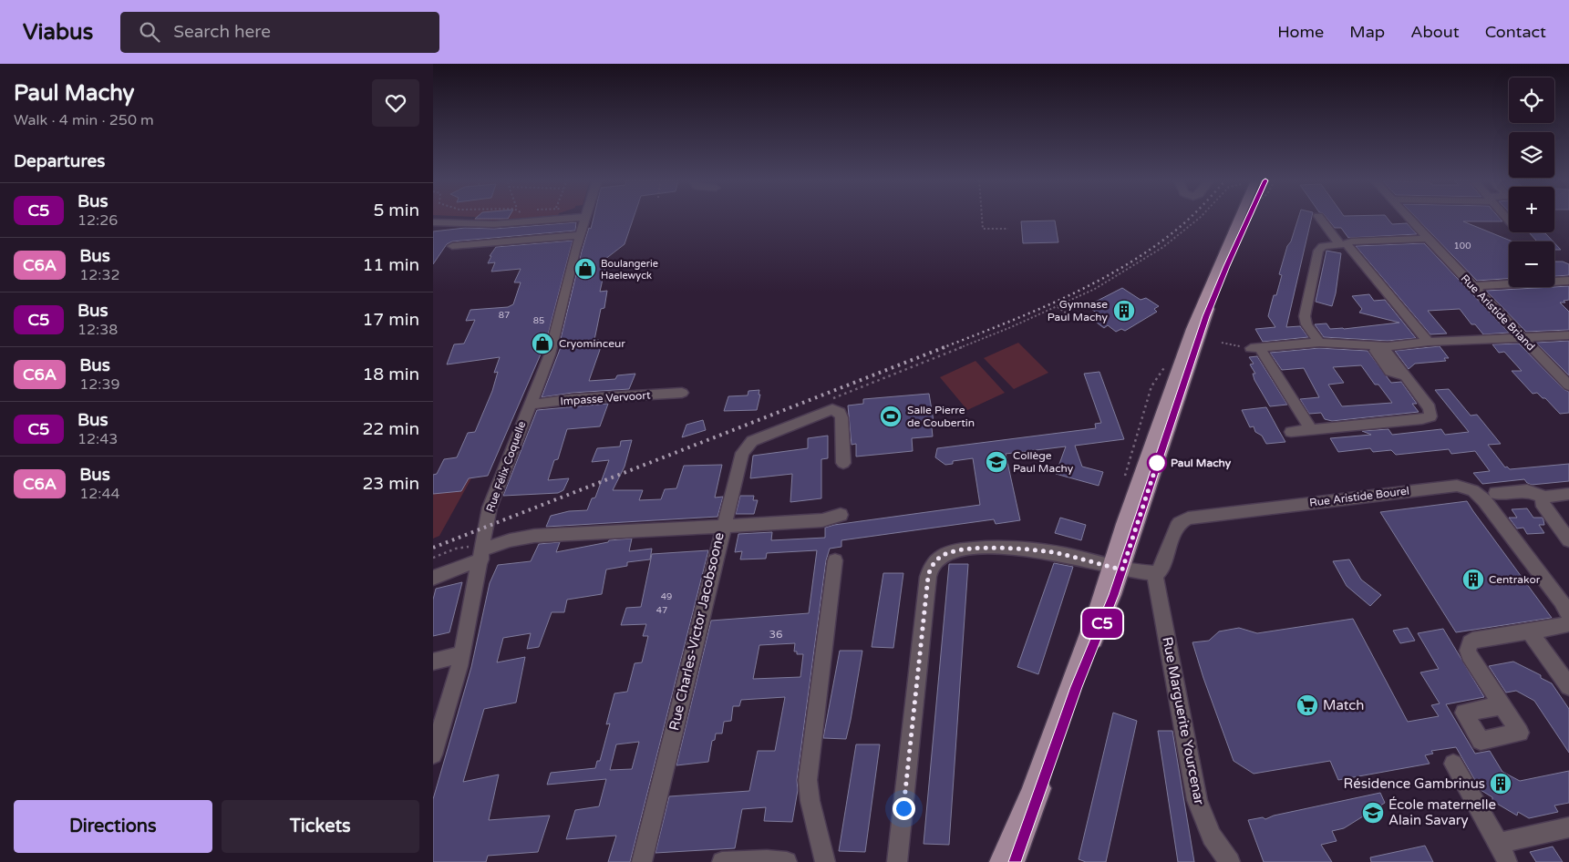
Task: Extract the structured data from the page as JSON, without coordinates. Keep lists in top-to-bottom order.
{
  "streets": {
    "street": [
      "Rue Aristide Briand",
      "Impasse Vervoort",
      "Rue Félix Coquelle",
      "Rue Aristide Bourel",
      "Rue Charles-Victor Jacobsoone",
      "Rue Marguerite Yourcenar"
    ]
  },
  "crossings": [
    ["Impasse Vervoort", "Rue Félix Coquelle"],
    ["Rue Félix Coquelle", "Rue Charles-Victor Jacobsoone"],
    ["Rue Aristide Bourel", "Rue Marguerite Yourcenar"]
  ],
  "places": {
    "shop": ["Boulangerie Haelewyck", "Cryominceur"],
    "building": ["Gymnase Paul Machy", "Centrakor", "Résidence Gambrinus"],
    "sports": ["Salle Pierre de Coubertin"],
    "school or university": ["Collège Paul Machy", "École maternelle Alain Savary"],
    "other": ["Paul Machy"],
    "supermarket": ["Match"]
  },
  "lines": ["bus line C5"],
  "house_numbers": [
    "100",
    "87",
    "85",
    "49",
    "47",
    "36"
  ],
  "page": {
    "header": "Viabus",
    "search": "Search here",
    "nav": [
      "Home",
      "Map",
      "About",
      "Contact"
    ],
    "heading": [
      ["Paul Machy", "Walk · 4 min · 250 m"],
      "Departures"
    ],
    "on_map": "C5",
    "map_buttons": ["+", "−"],
    "list": [
      {
        "mark": "C5",
        "name": "Bus",
        "note": "12:26",
        "value": "5 min"
      },
      {
        "mark": "C6A",
        "name": "Bus",
        "note": "12:32",
        "value": "11 min"
      },
      {
        "mark": "C5",
        "name": "Bus",
        "note": "12:38",
        "value": "17 min"
      },
      {
        "mark": "C6A",
        "name": "Bus",
        "note": "12:39",
        "value": "18 min"
      },
      {
        "mark": "C5",
        "name": "Bus",
        "note": "12:43",
        "value": "22 min"
      },
      {
        "mark": "C6A",
        "name": "Bus",
        "note": "12:44",
        "value": "23 min"
      }
    ],
    "buttons": ["Directions", "Tickets"]
  }
}
